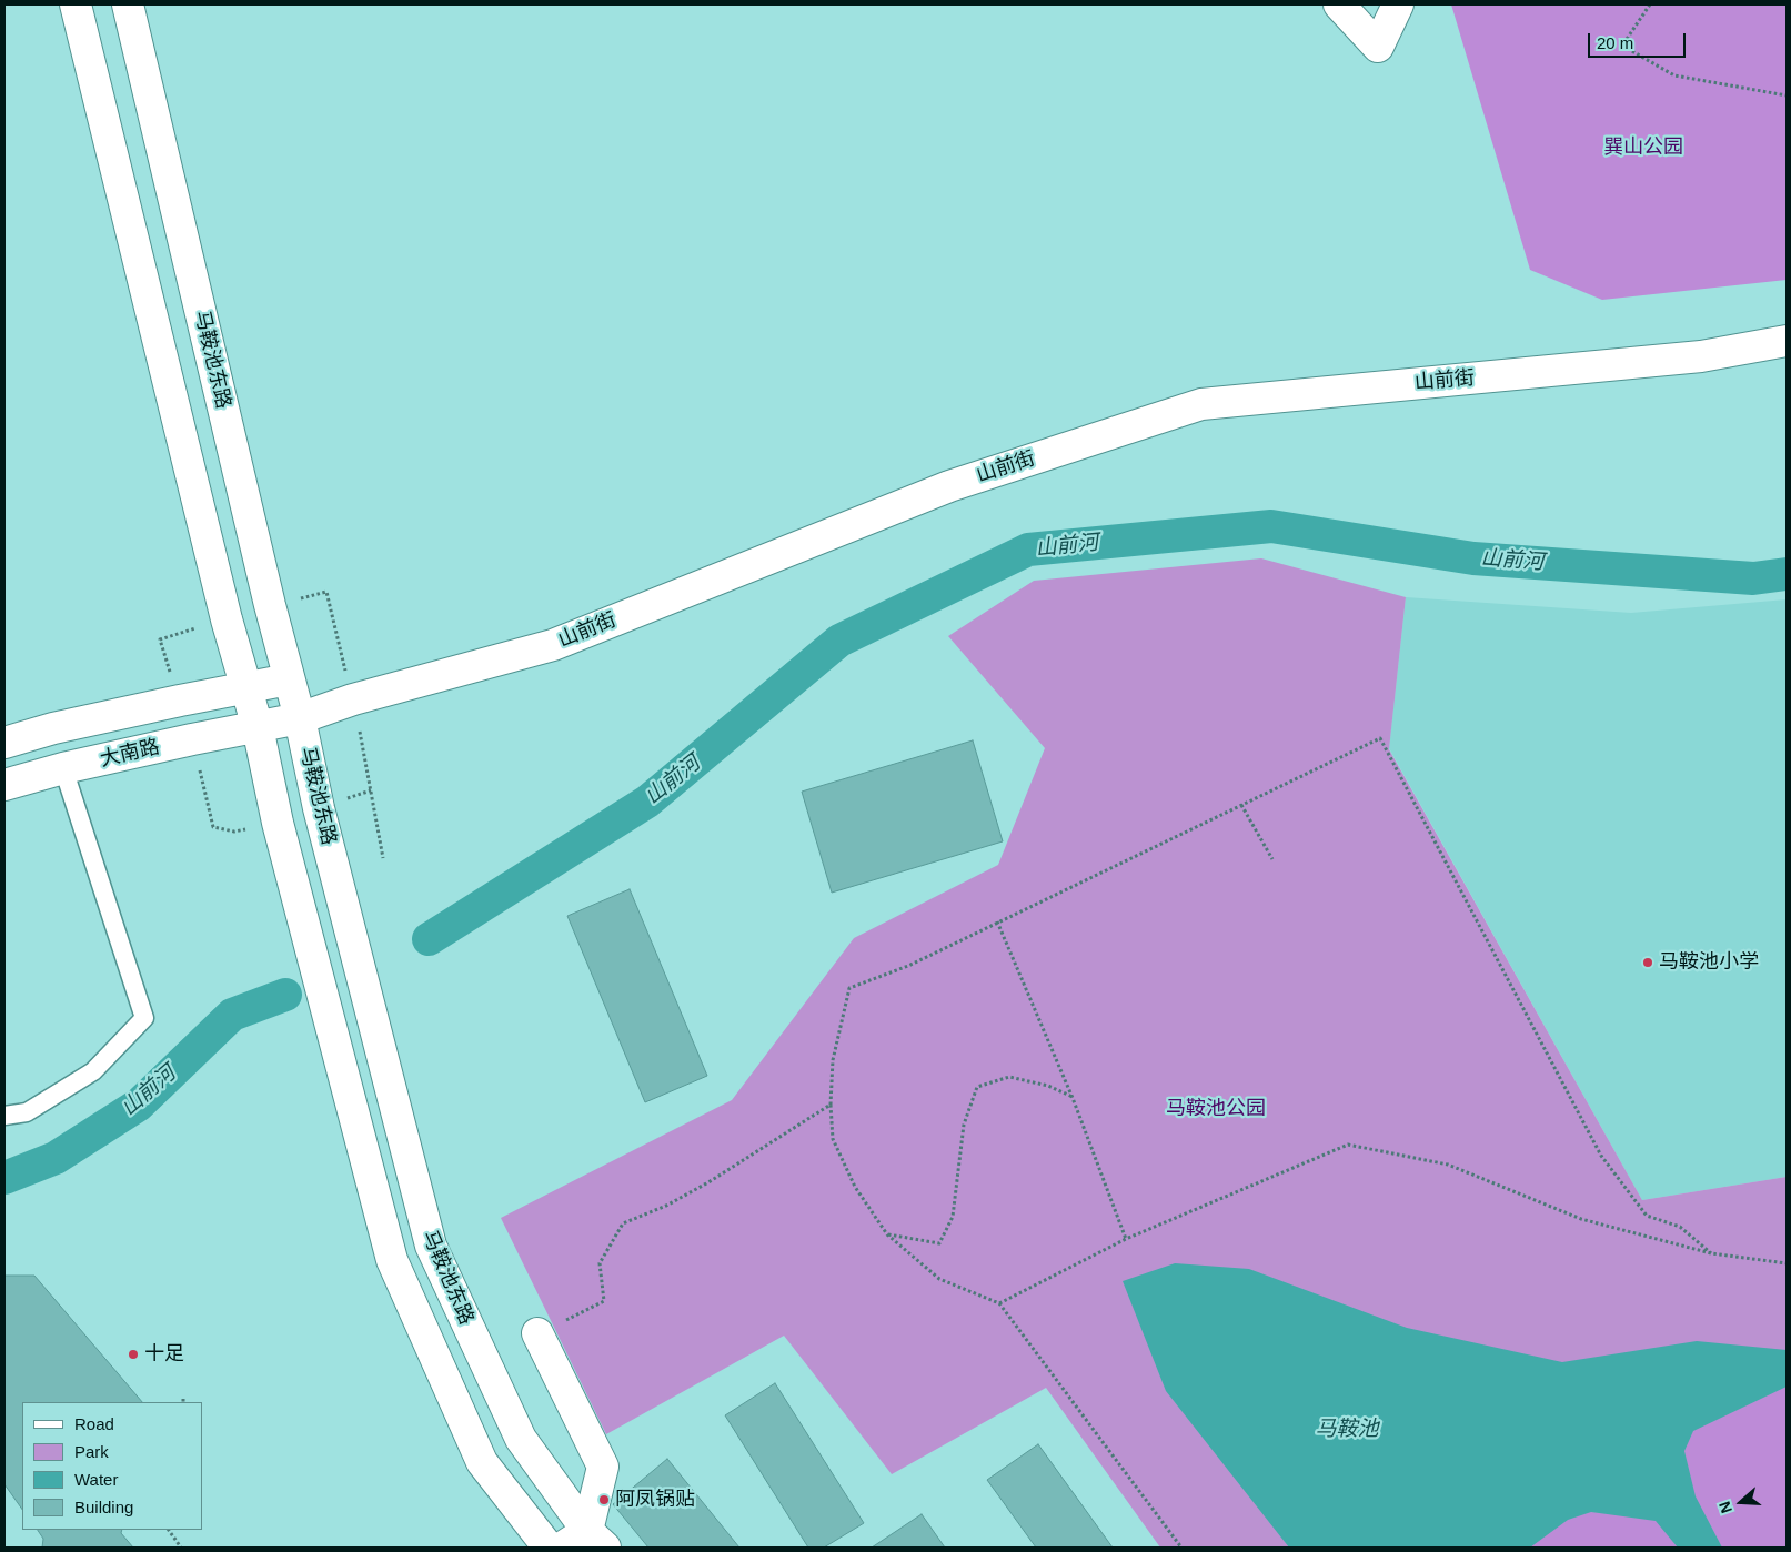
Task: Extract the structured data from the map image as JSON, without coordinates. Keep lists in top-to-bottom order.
{
  "streets": {
    "main road": ["马鞍池东路", "山前街", "大南路"]
  },
  "crossings": [
    ["马鞍池东路", "山前街"],
    ["山前街", "大南路"]
  ],
  "water": ["山前河", "马鞍池"],
  "parks": ["巽山公园", "马鞍池公园"],
  "places": ["马鞍池小学", "十足", "阿凤锅贴"],
  "legend": [
    "Road",
    "Park",
    "Water",
    "Building"
  ],
  "scale_bar": "20 m",
  "north": "left"
}
